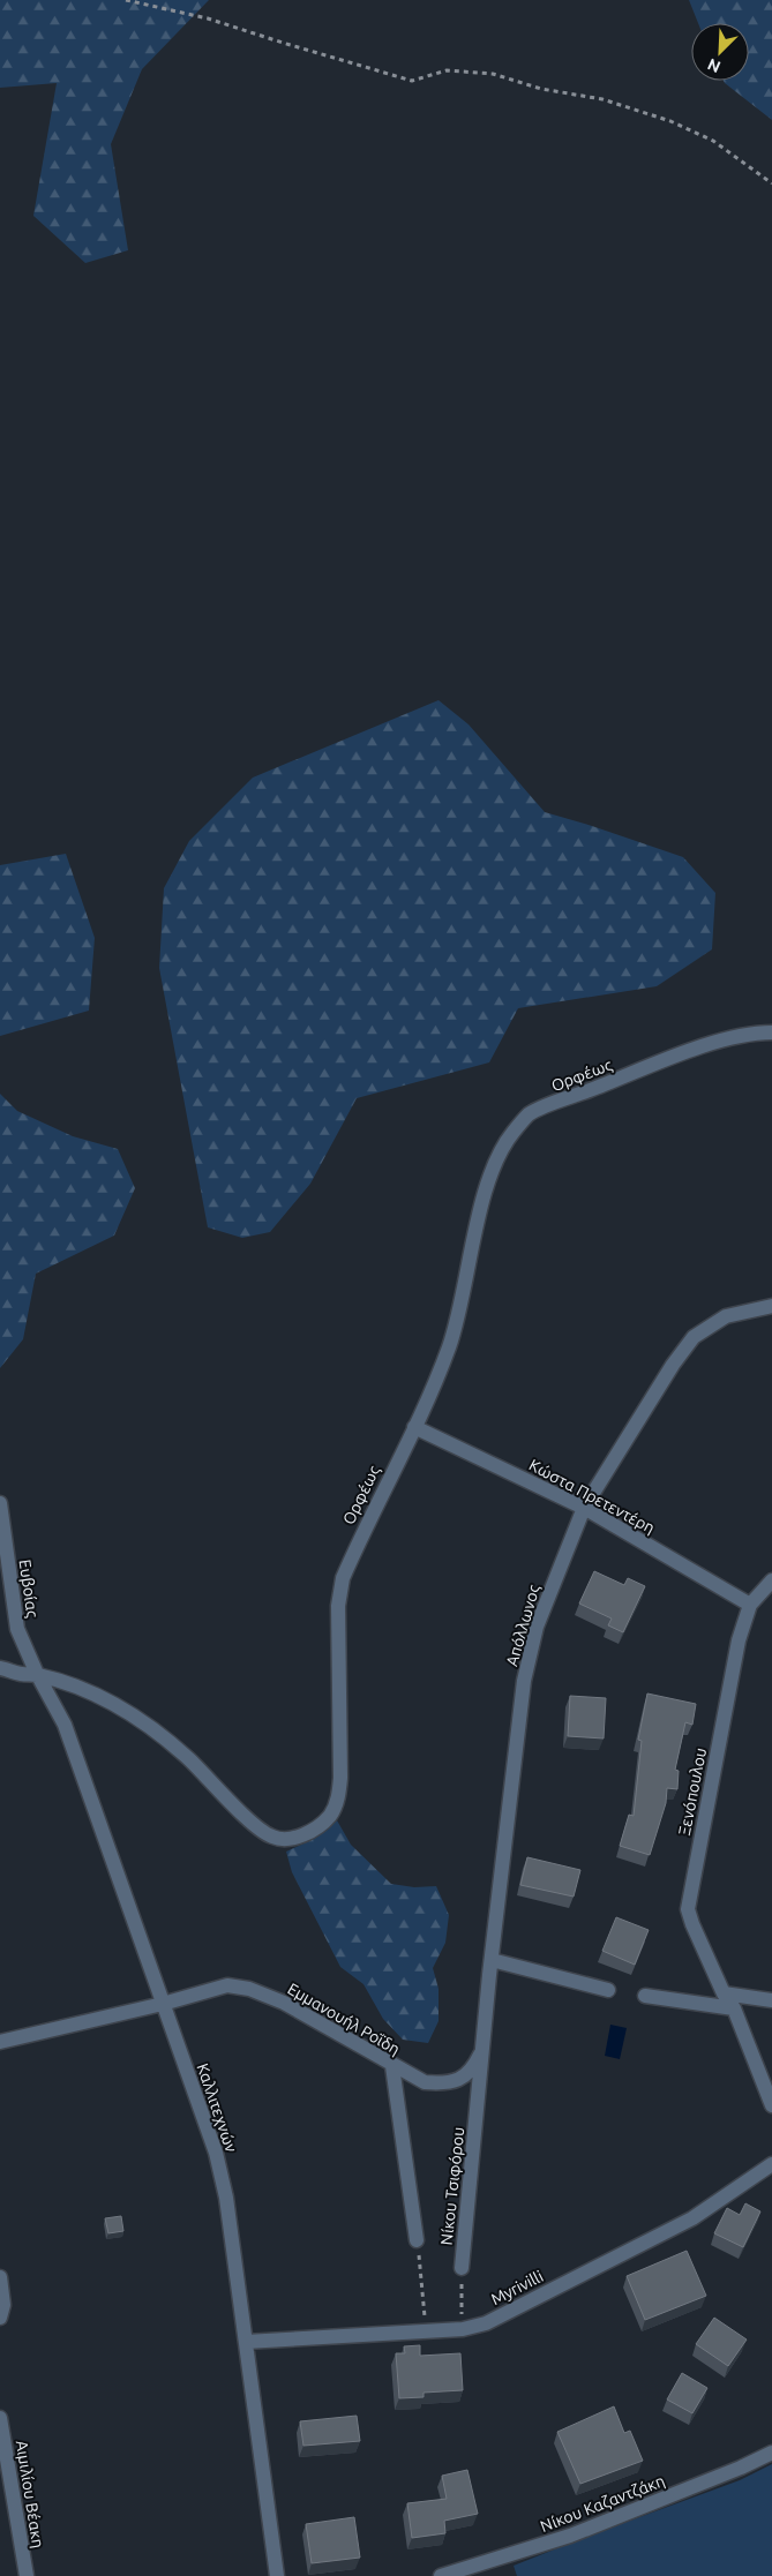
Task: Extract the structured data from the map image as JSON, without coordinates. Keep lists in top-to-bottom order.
{
  "streets": {
    "street": [
      "Ορφέως",
      "Κώστα Πρετεντέρη",
      "Ευβοίας",
      "Απόλλωνος",
      "Ξενόπουλου",
      "Εμμανουήλ Ροΐδη",
      "Καλλιτεχνών",
      "Νίκου Τσιφόρου",
      "Myrivilli",
      "Αιμιλίου Βέακη",
      "Νίκου Καζαντζάκη"
    ]
  },
  "crossings": [
    ["Ορφέως", "Κώστα Πρετεντέρη"],
    ["Ορφέως", "Ευβοίας"],
    ["Ορφέως", "Καλλιτεχνών"],
    ["Κώστα Πρετεντέρη", "Απόλλωνος"],
    ["Κώστα Πρετεντέρη", "Ξενόπουλου"],
    ["Ευβοίας", "Καλλιτεχνών"],
    ["Απόλλωνος", "Εμμανουήλ Ροΐδη"],
    ["Απόλλωνος", "Νίκου Τσιφόρου"],
    ["Εμμανουήλ Ροΐδη", "Καλλιτεχνών"],
    ["Εμμανουήλ Ροΐδη", "Νίκου Τσιφόρου"],
    ["Καλλιτεχνών", "Myrivilli"],
    ["Νίκου Τσιφόρου", "Myrivilli"]
  ],
  "north": "bottom left"
}
